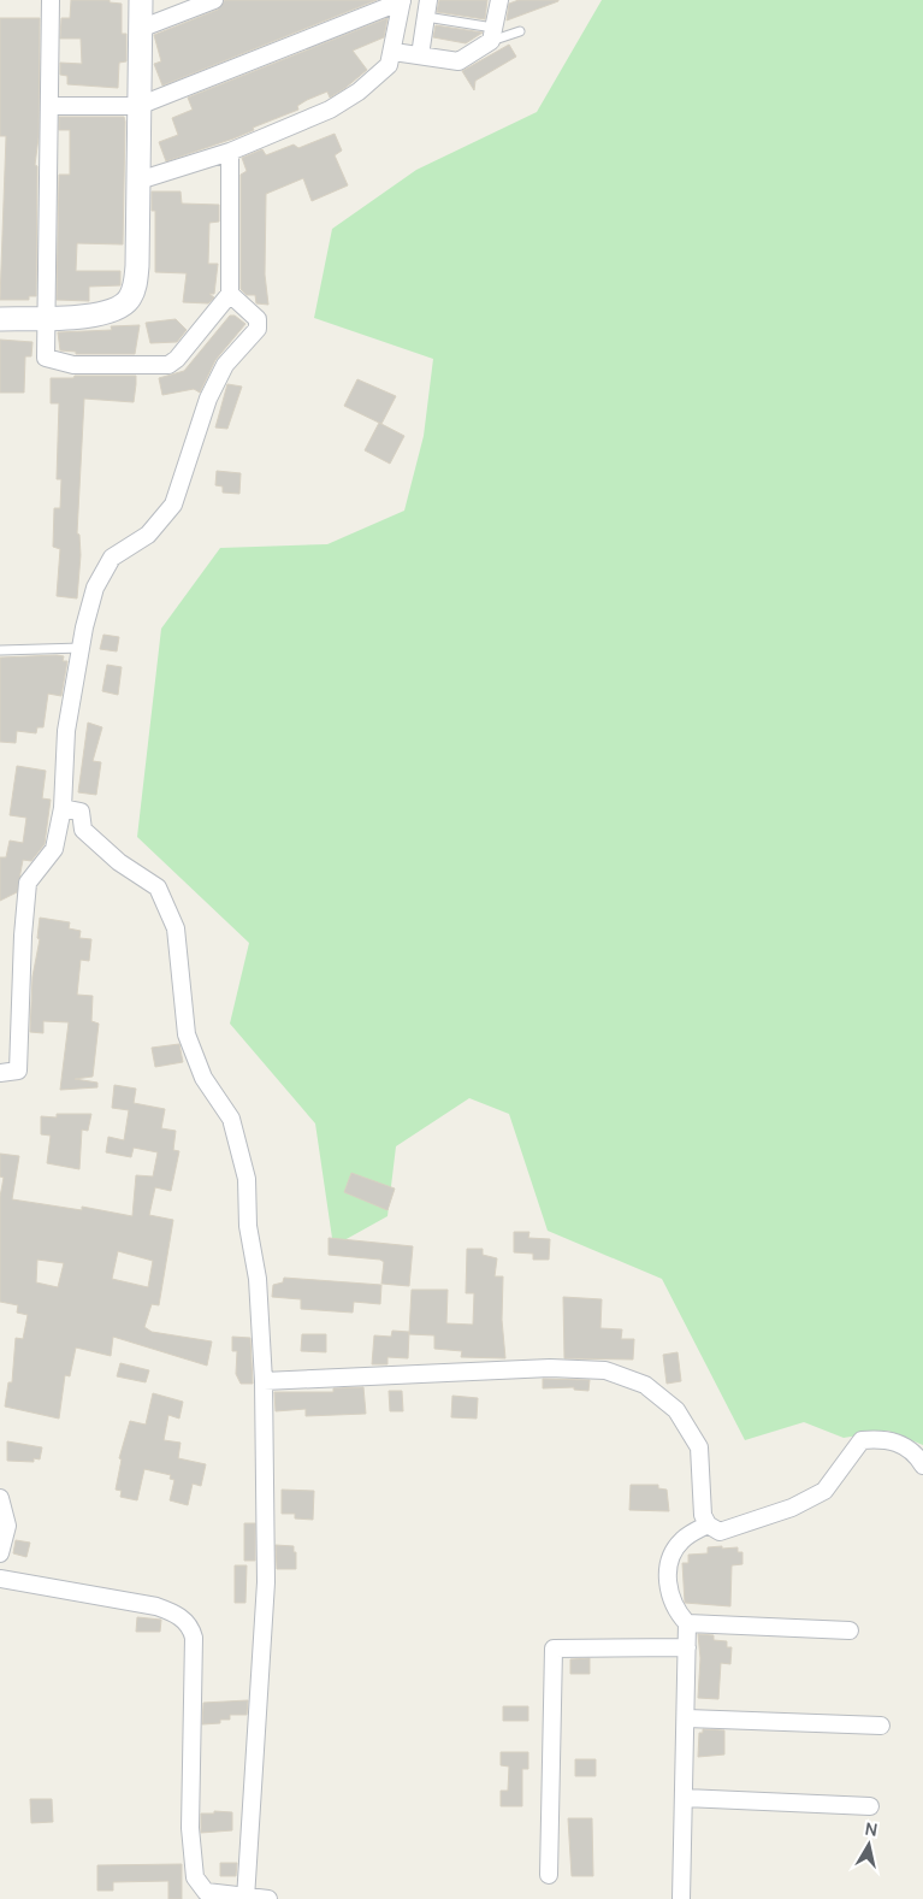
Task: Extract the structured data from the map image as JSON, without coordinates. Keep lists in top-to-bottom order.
{
  "north": "top"
}
